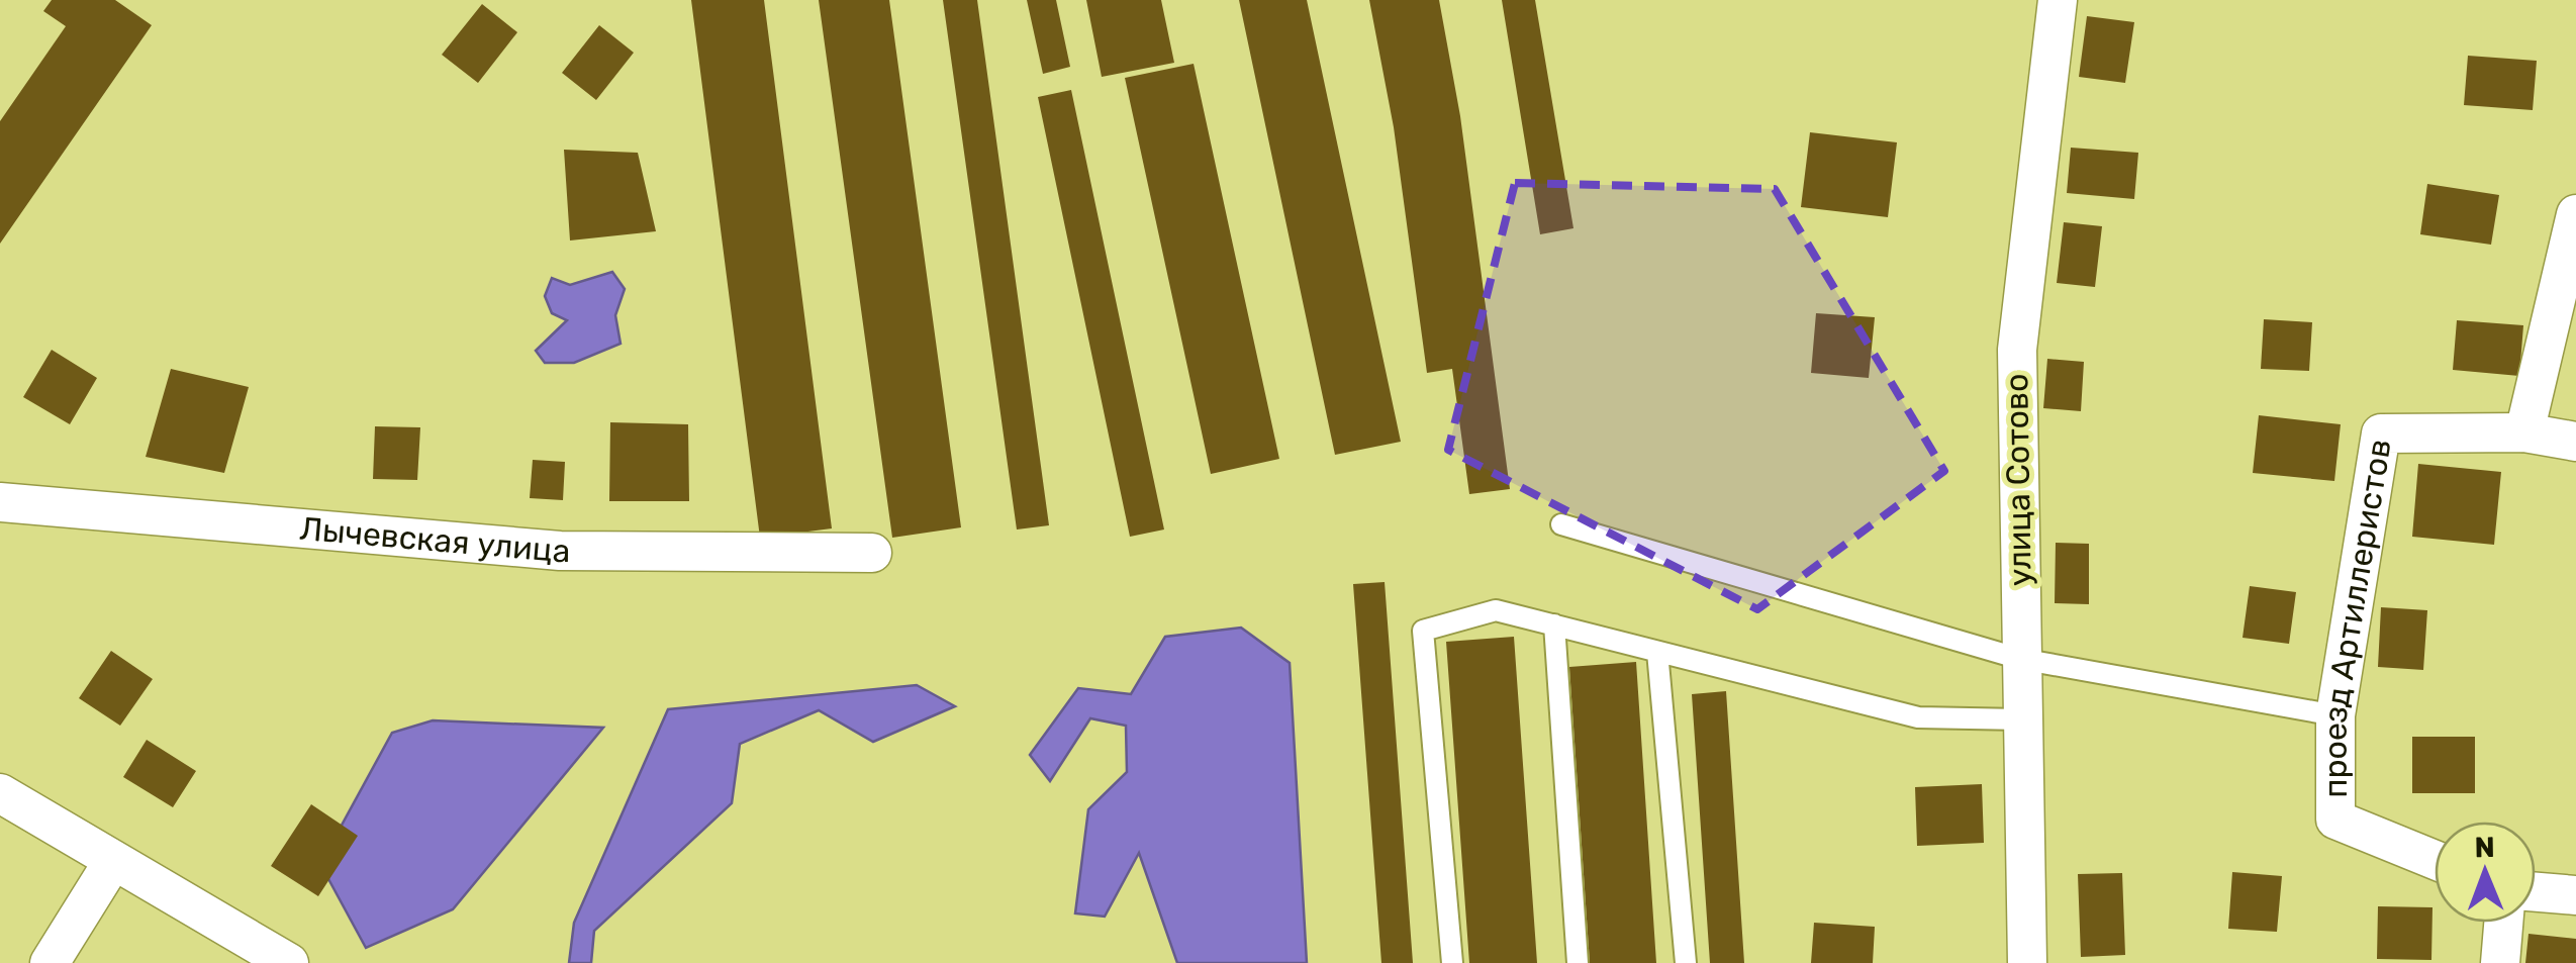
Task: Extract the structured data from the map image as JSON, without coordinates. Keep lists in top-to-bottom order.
{
  "streets": {
    "street": ["улица Сотово", "Лычевская улица", "проезд Артиллеристов"]
  },
  "north": "top"
}
